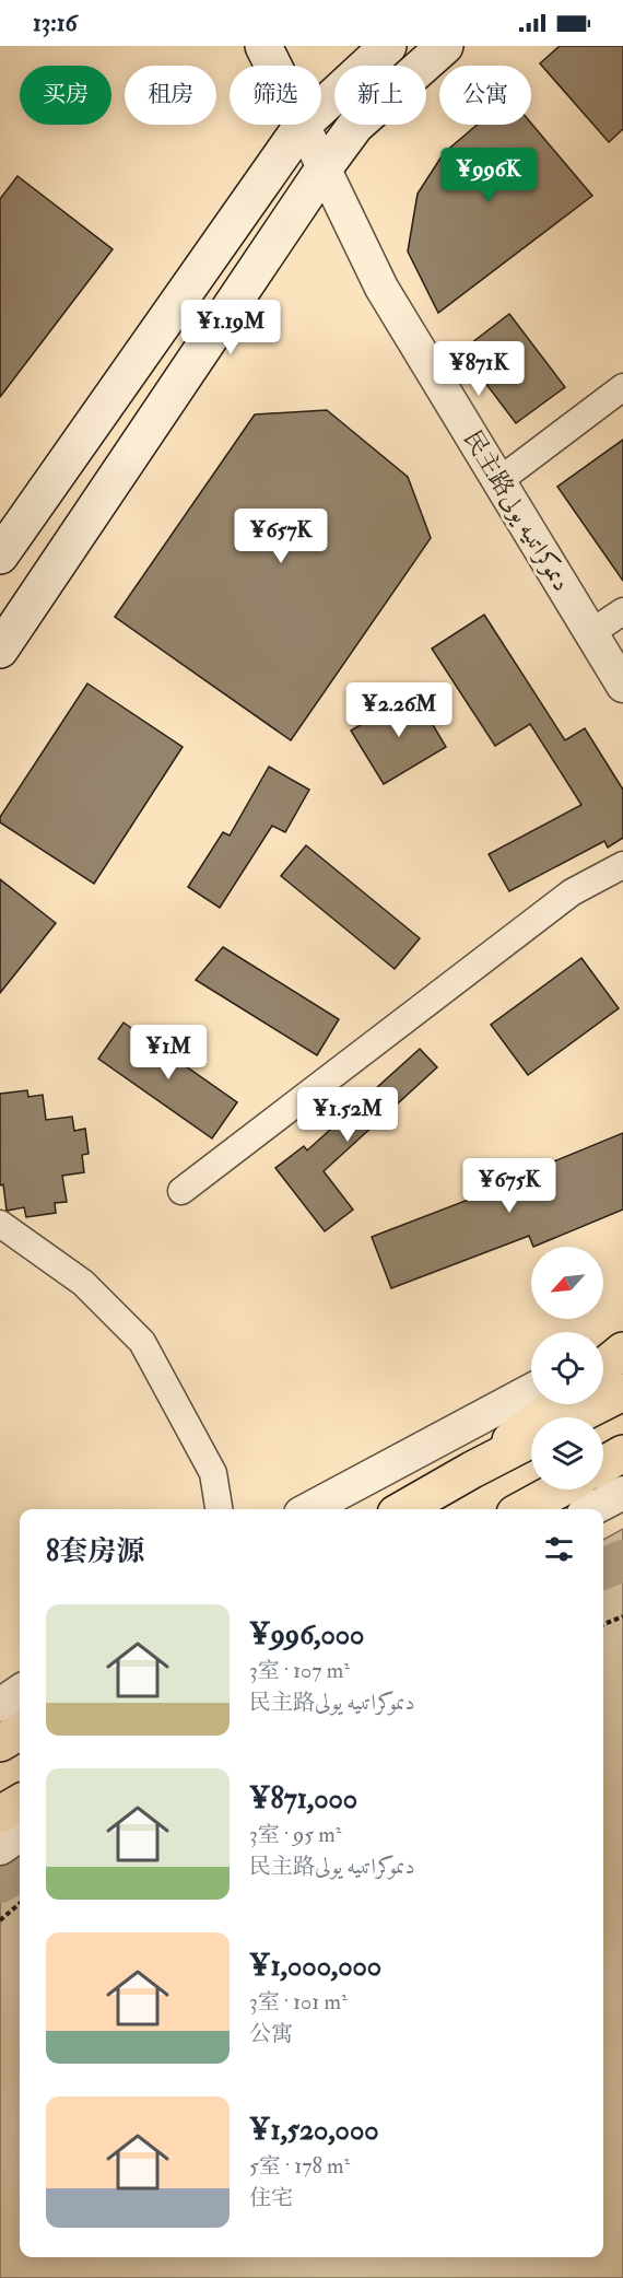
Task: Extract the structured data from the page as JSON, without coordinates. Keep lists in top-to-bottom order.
{
  "streets": {
    "street": ["民主路دىموكراتىيە يولى"]
  },
  "north": "bottom left",
  "page": {
    "status": "13:16",
    "chip": [
      "买房",
      "租房",
      "筛选",
      "新上",
      "公寓"
    ],
    "price": [
      "¥996K",
      "¥1.19M",
      "¥871K",
      "¥657K",
      "¥2.26M",
      "¥1M",
      "¥1.52M",
      "¥675K"
    ],
    "heading": "8套房源",
    "list": [
      {
        "name": "¥996,000",
        "note": "3室 · 107 m² · 民主路دىموكراتىيە يولى"
      },
      {
        "name": "¥871,000",
        "note": "3室 · 95 m² · 民主路دىموكراتىيە يولى"
      },
      {
        "name": "¥1,000,000",
        "note": "3室 · 101 m² · 公寓"
      },
      {
        "name": "¥1,520,000",
        "note": "5室 · 178 m² · 住宅"
      }
    ]
  }
}
